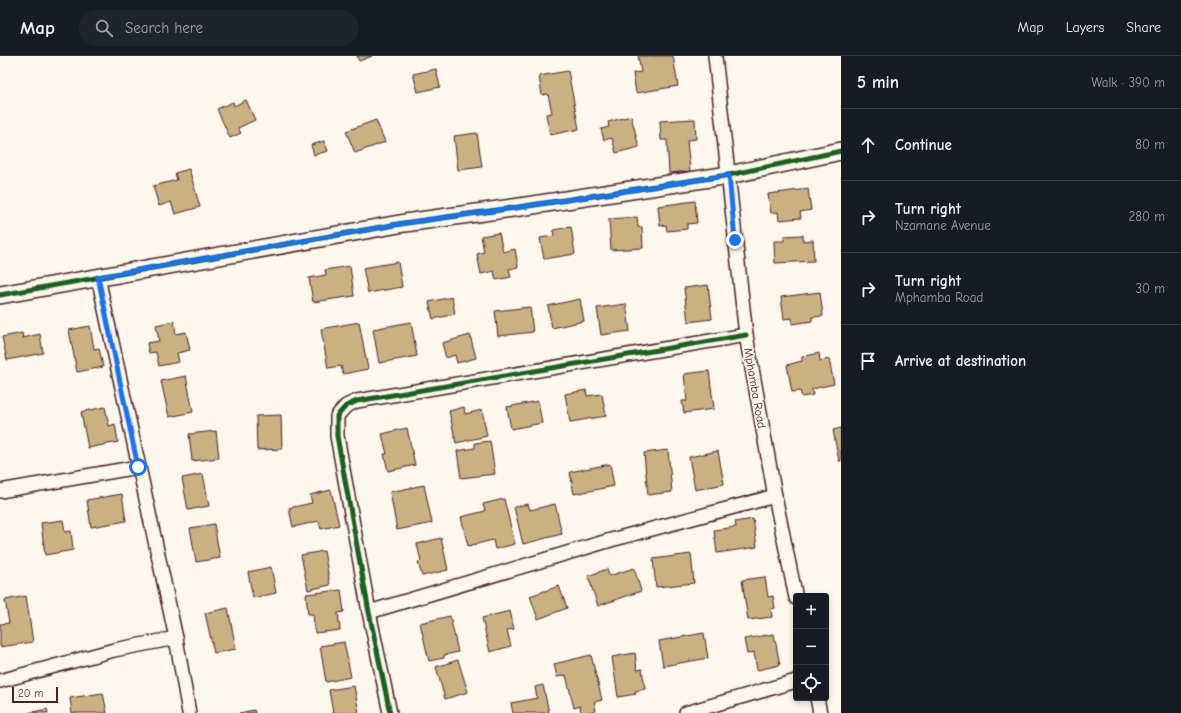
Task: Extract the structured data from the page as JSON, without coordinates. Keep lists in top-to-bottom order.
{
  "streets": {
    "street": ["Mphamba Road"]
  },
  "scale_bar": "20 m",
  "page": {
    "header": "Map",
    "search": "Search here",
    "nav": ["Map", "Layers", "Share"],
    "heading": ["5 min", "Walk · 390 m"],
    "list": [
      ["Continue", "80 m"],
      ["Turn right", "Nzamane Avenue", "280 m"],
      ["Turn right", "Mphamba Road", "30 m"],
      "Arrive at destination"
    ],
    "map_buttons": ["+", "−"],
    "scale": "20 m"
  }
}
